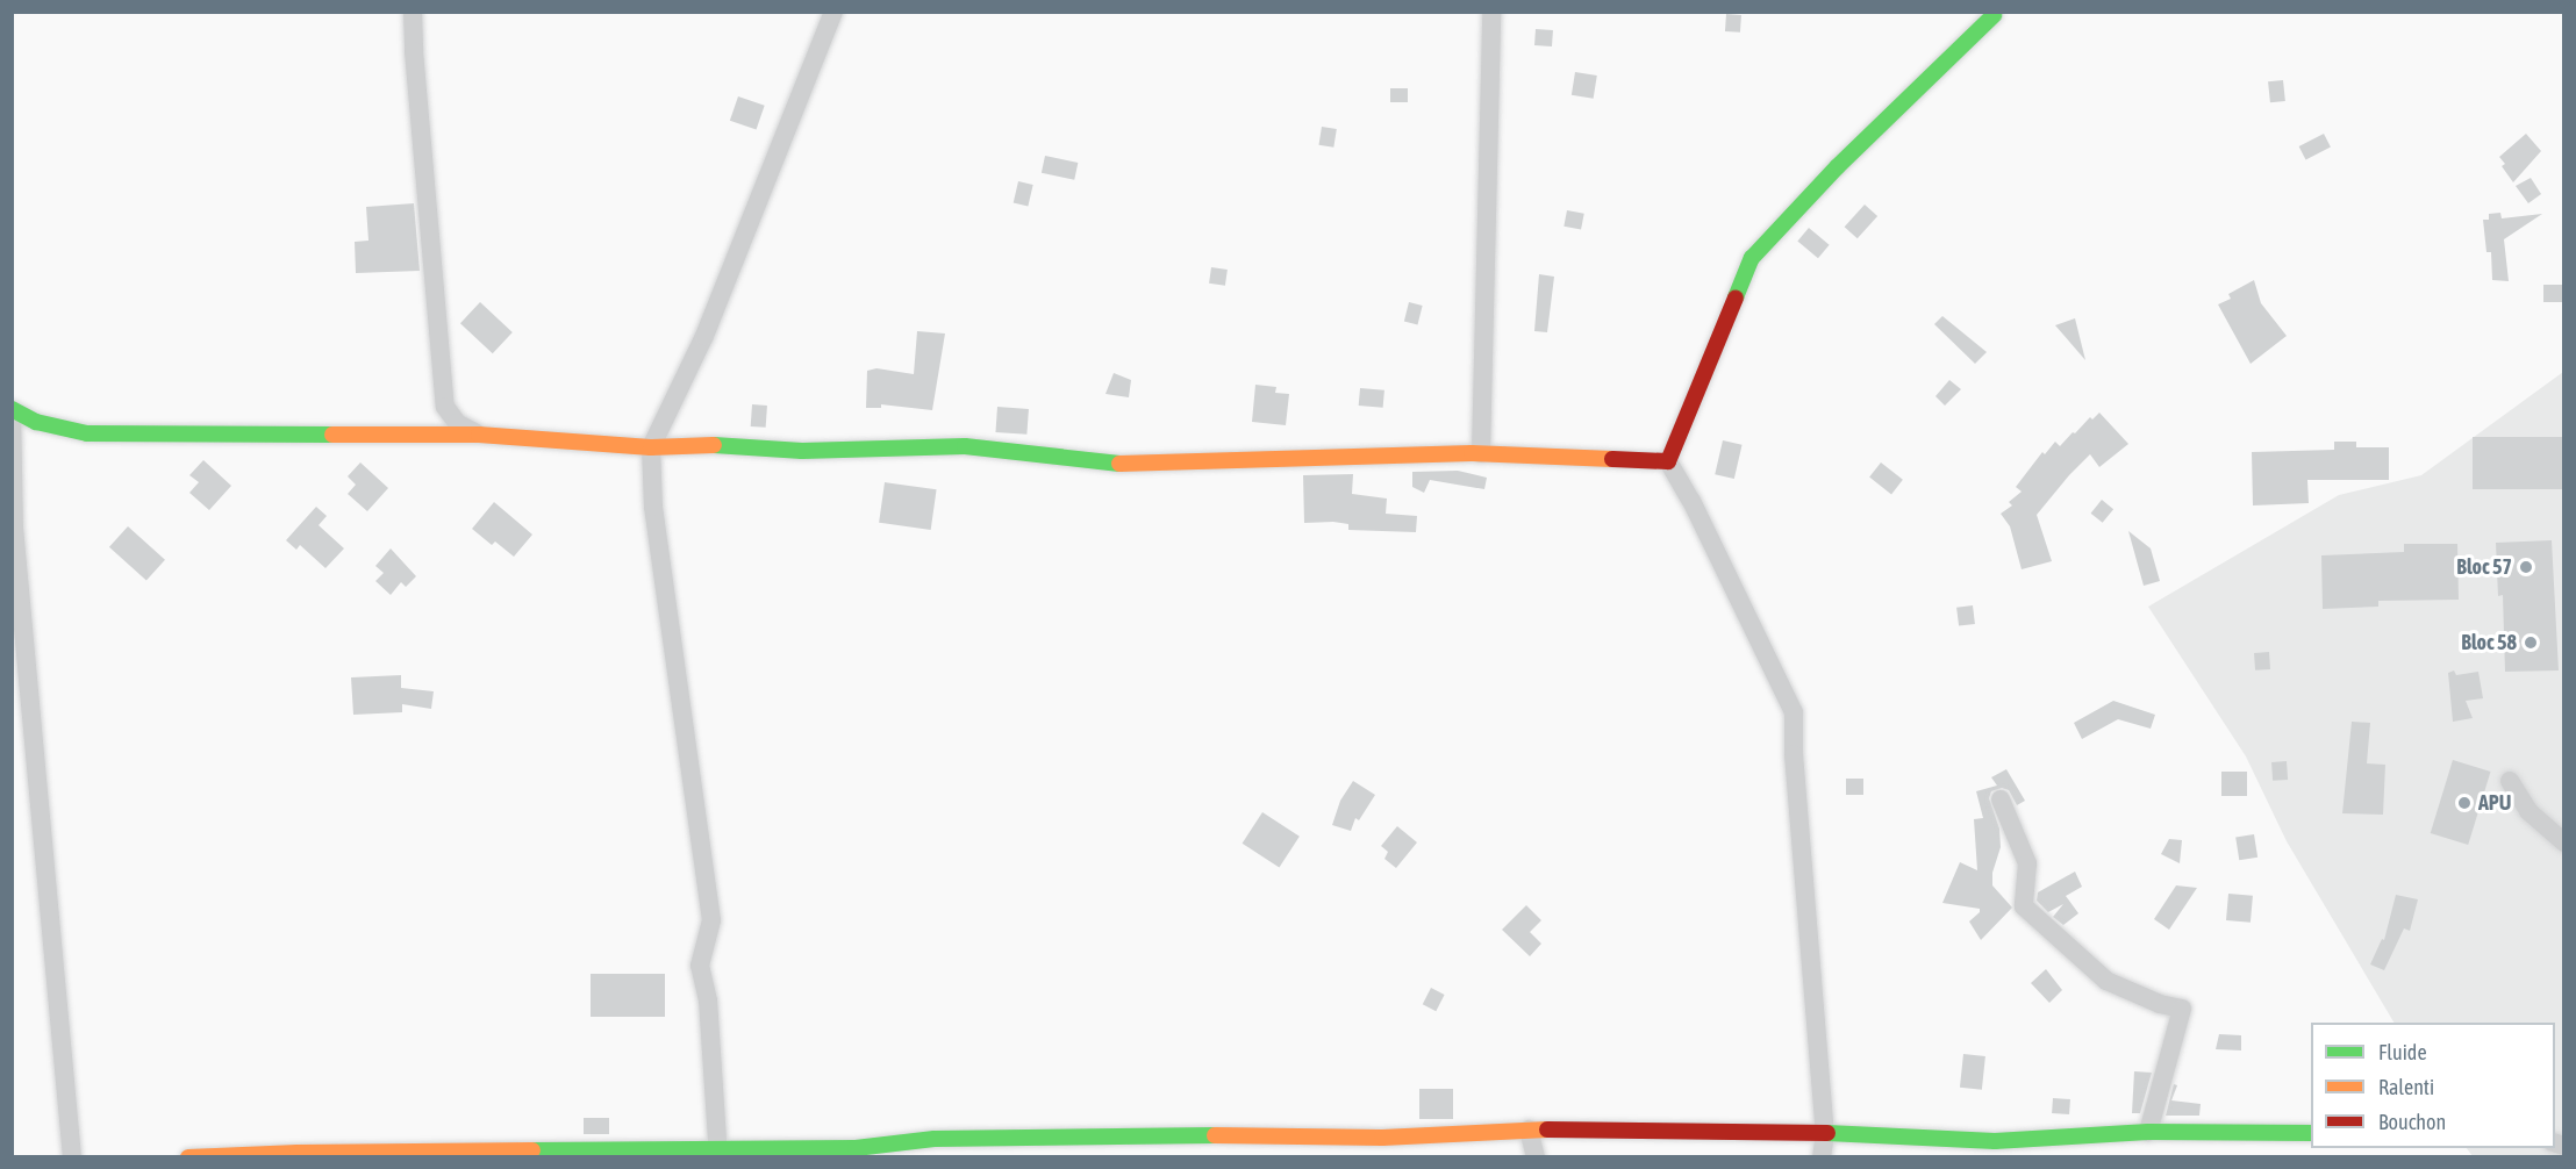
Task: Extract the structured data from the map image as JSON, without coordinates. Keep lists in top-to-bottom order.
{
  "places": ["Bloc 57", "Bloc 58", "APU"],
  "legend": ["Fluide", "Ralenti", "Bouchon"]
}
